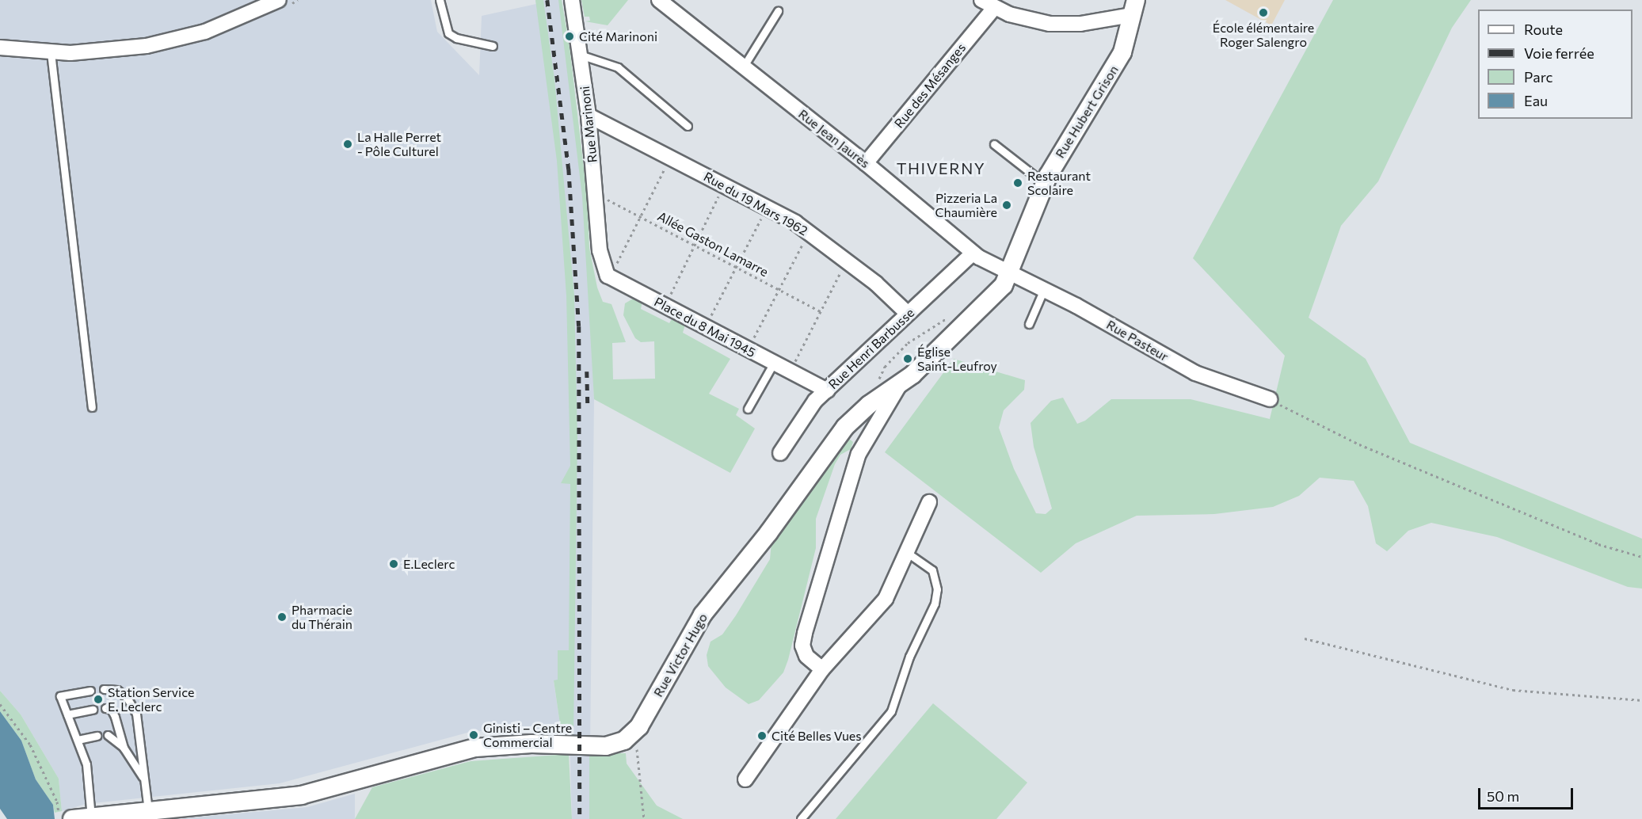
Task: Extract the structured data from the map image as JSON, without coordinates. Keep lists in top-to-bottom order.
{
  "streets": {
    "street": [
      "Rue des Mésanges",
      "Rue Hubert Grison",
      "Rue Marinoni",
      "Rue Jean Jaurès",
      "Rue du 19 Mars 1962",
      "Place du 8 Mai 1945",
      "Rue Pasteur",
      "Rue Henri Barbusse",
      "Rue Victor Hugo"
    ],
    "path": ["Allée Gaston Lamarre"]
  },
  "crossings": [
    ["Rue des Mésanges", "Rue Jean Jaurès"],
    ["Rue Hubert Grison", "Rue Jean Jaurès"],
    ["Rue Hubert Grison", "Rue Pasteur"],
    ["Rue Hubert Grison", "Rue Victor Hugo"],
    ["Rue Marinoni", "Rue du 19 Mars 1962"],
    ["Rue Marinoni", "Allée Gaston Lamarre"],
    ["Rue Marinoni", "Place du 8 Mai 1945"],
    ["Rue Jean Jaurès", "Rue Pasteur"],
    ["Rue Jean Jaurès", "Rue Henri Barbusse"],
    ["Rue Jean Jaurès", "Rue Victor Hugo"],
    ["Rue du 19 Mars 1962", "Rue Henri Barbusse"],
    ["Place du 8 Mai 1945", "Rue Henri Barbusse"],
    ["Rue Pasteur", "Rue Victor Hugo"]
  ],
  "districts": ["THIVERNY"],
  "places": [
    "École élémentaire Roger Salengro",
    "Cité Marinoni",
    "La Halle Perret - Pôle Culturel",
    "Restaurant Scolaire",
    "Pizzeria La Chaumière",
    "Église Saint-Leufroy",
    "E.Leclerc",
    "Pharmacie du Thérain",
    "Station Service E. Leclerc",
    "Ginisti – Centre Commercial",
    "Cité Belles Vues"
  ],
  "legend": [
    "Route",
    "Voie ferrée",
    "Parc",
    "Eau"
  ],
  "scale_bar": "50 m"
}
